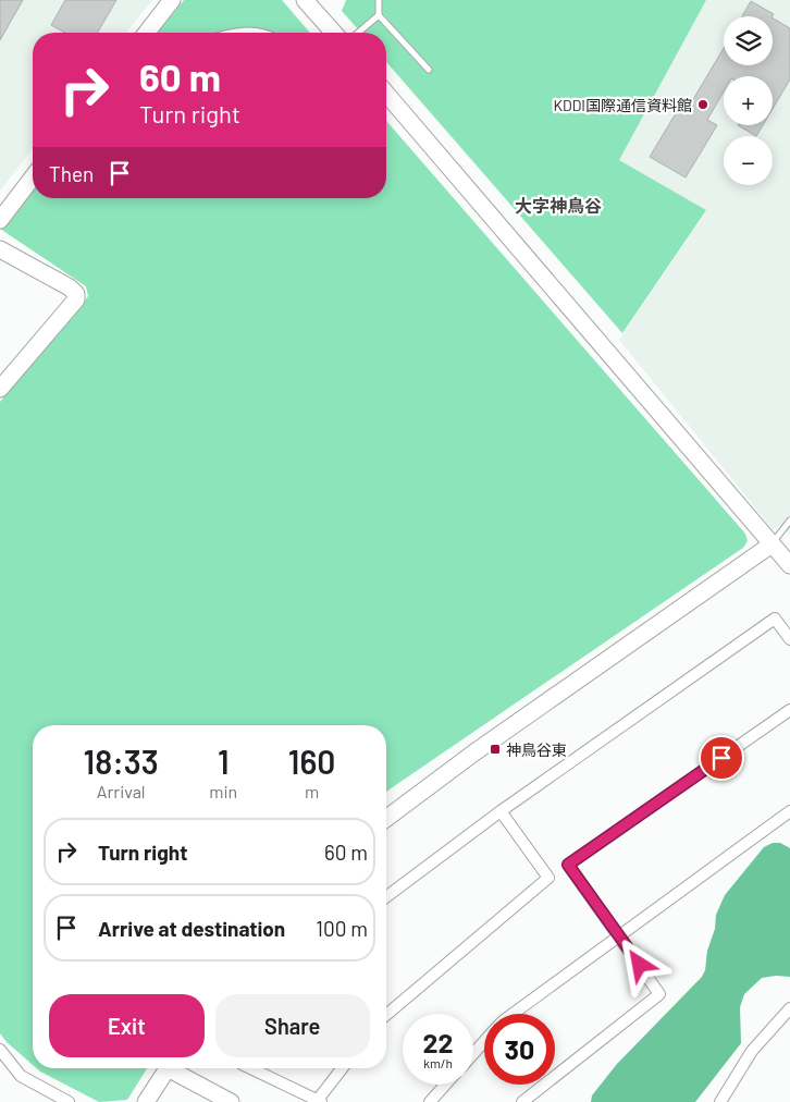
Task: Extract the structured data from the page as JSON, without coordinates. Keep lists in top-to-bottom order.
{
  "districts": ["大字神鳥谷"],
  "places": {
    "other": ["KDDI国際通信資料館"],
    "transit": ["神鳥谷東"]
  },
  "page": {
    "map_buttons": ["+", "−"],
    "turn": ["60 m", "Turn right"],
    "then": "Then",
    "eta": [
      "18:33",
      "Arrival",
      "1",
      "min",
      "160",
      "m"
    ],
    "list": [
      {
        "name": "Turn right",
        "value": "60 m"
      },
      {
        "name": "Arrive at destination",
        "value": "100 m"
      }
    ],
    "buttons": ["Exit", "Share"],
    "speed": "22 km/h",
    "limit": "30"
  }
}
